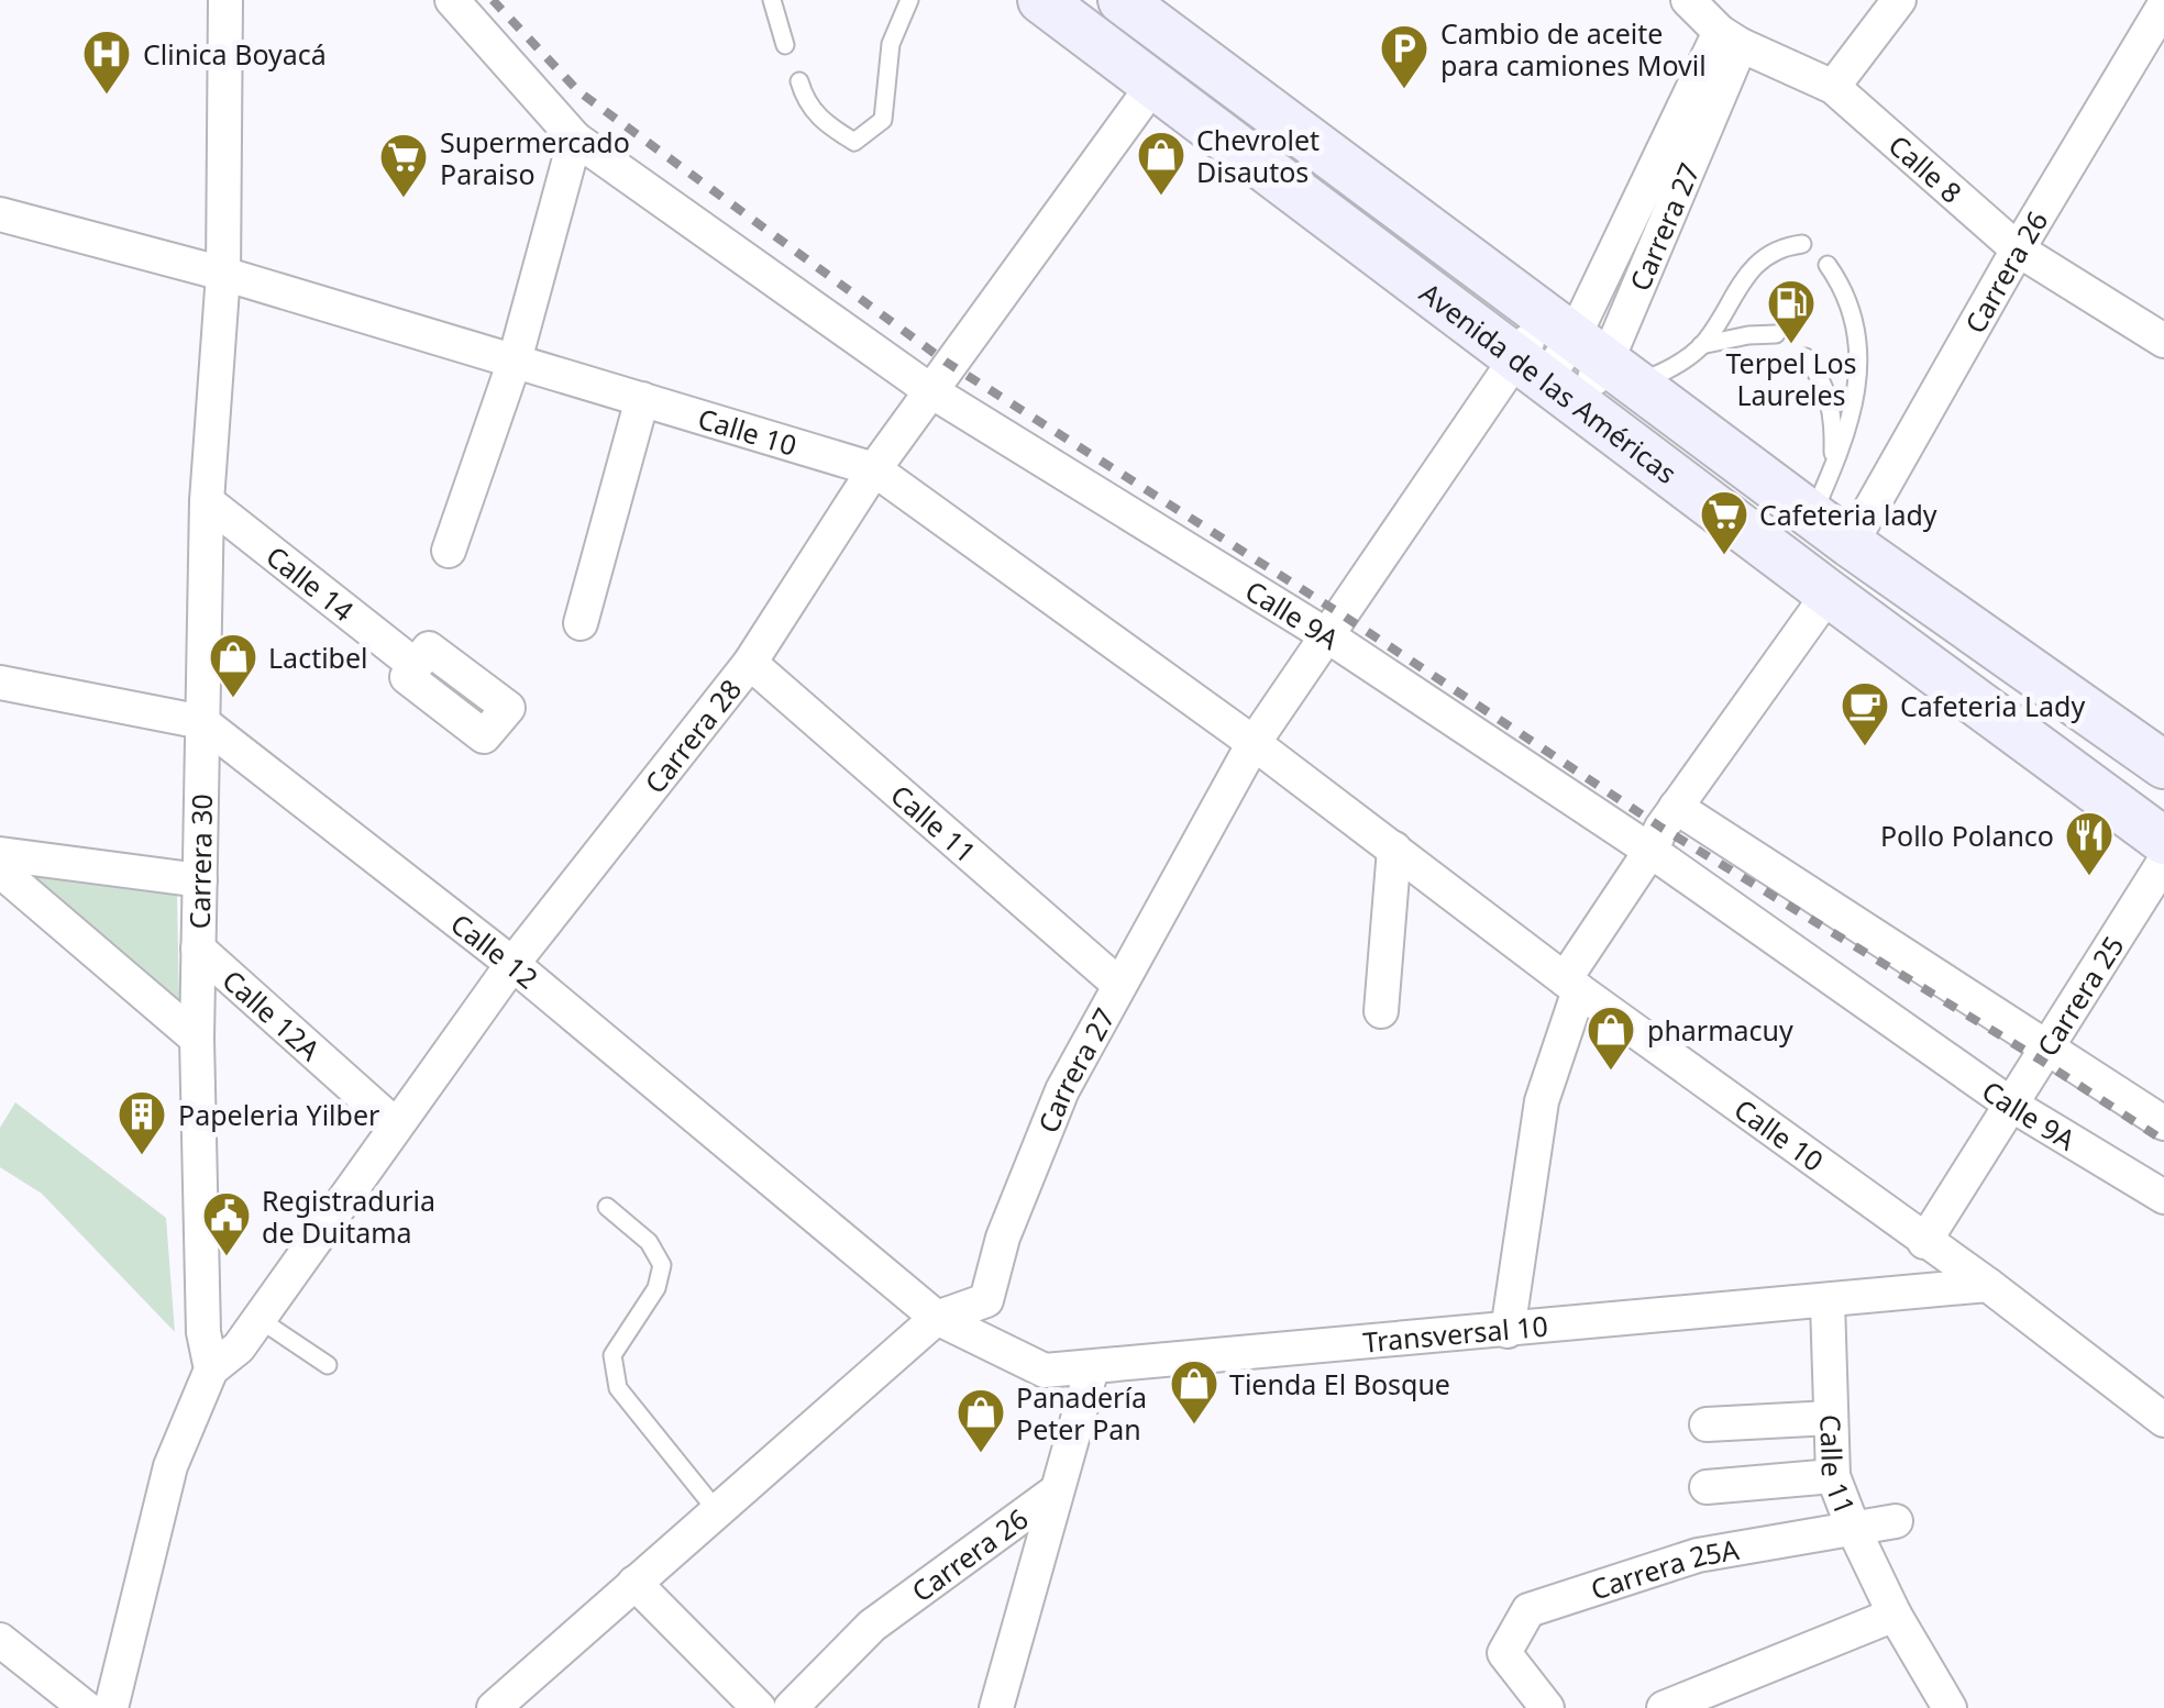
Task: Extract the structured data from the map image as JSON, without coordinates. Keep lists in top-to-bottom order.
{
  "streets": {
    "main road": ["Avenida de las Américas"],
    "street": [
      "Calle 8",
      "Carrera 27",
      "Carrera 26",
      "Calle 10",
      "Calle 14",
      "Calle 9A",
      "Carrera 28",
      "Calle 11",
      "Carrera 30",
      "Calle 12",
      "Carrera 25",
      "Calle 12A",
      "Transversal 10",
      "Carrera 25A"
    ]
  },
  "crossings": [
    ["Calle 8", "Carrera 27"],
    ["Calle 8", "Carrera 26"],
    ["Carrera 27", "Avenida de las Américas"],
    ["Carrera 27", "Calle 10"],
    ["Carrera 27", "Calle 9A"],
    ["Carrera 27", "Calle 11"],
    ["Carrera 27", "Calle 12"],
    ["Carrera 27", "Transversal 10"],
    ["Carrera 26", "Avenida de las Américas"],
    ["Carrera 26", "Transversal 10"],
    ["Avenida de las Américas", "Carrera 28"],
    ["Calle 10", "Carrera 28"],
    ["Calle 10", "Carrera 30"],
    ["Calle 10", "Carrera 25"],
    ["Calle 10", "Transversal 10"],
    ["Calle 14", "Carrera 30"],
    ["Calle 9A", "Carrera 28"],
    ["Calle 9A", "Carrera 25"],
    ["Carrera 28", "Calle 11"],
    ["Carrera 28", "Carrera 30"],
    ["Carrera 28", "Calle 12"],
    ["Carrera 28", "Calle 12A"],
    ["Calle 11", "Transversal 10"],
    ["Calle 11", "Carrera 25A"],
    ["Carrera 30", "Calle 12"],
    ["Carrera 30", "Calle 12A"],
    ["Calle 12", "Transversal 10"]
  ],
  "places": {
    "parking": ["Cambio de aceite para camiones Movil"],
    "hospital": ["Clinica Boyacá"],
    "shop": [
      "Chevrolet Disautos",
      "Lactibel",
      "pharmacuy",
      "Tienda El Bosque",
      "Panadería Peter Pan"
    ],
    "supermarket": ["Supermercado Paraiso", "Cafeteria lady"],
    "fuel station": ["Terpel Los Laureles"],
    "cafe": ["Cafeteria Lady"],
    "restaurant": ["Pollo Polanco"],
    "building": ["Papeleria Yilber"],
    "public building": ["Registraduria de Duitama"]
  }
}
